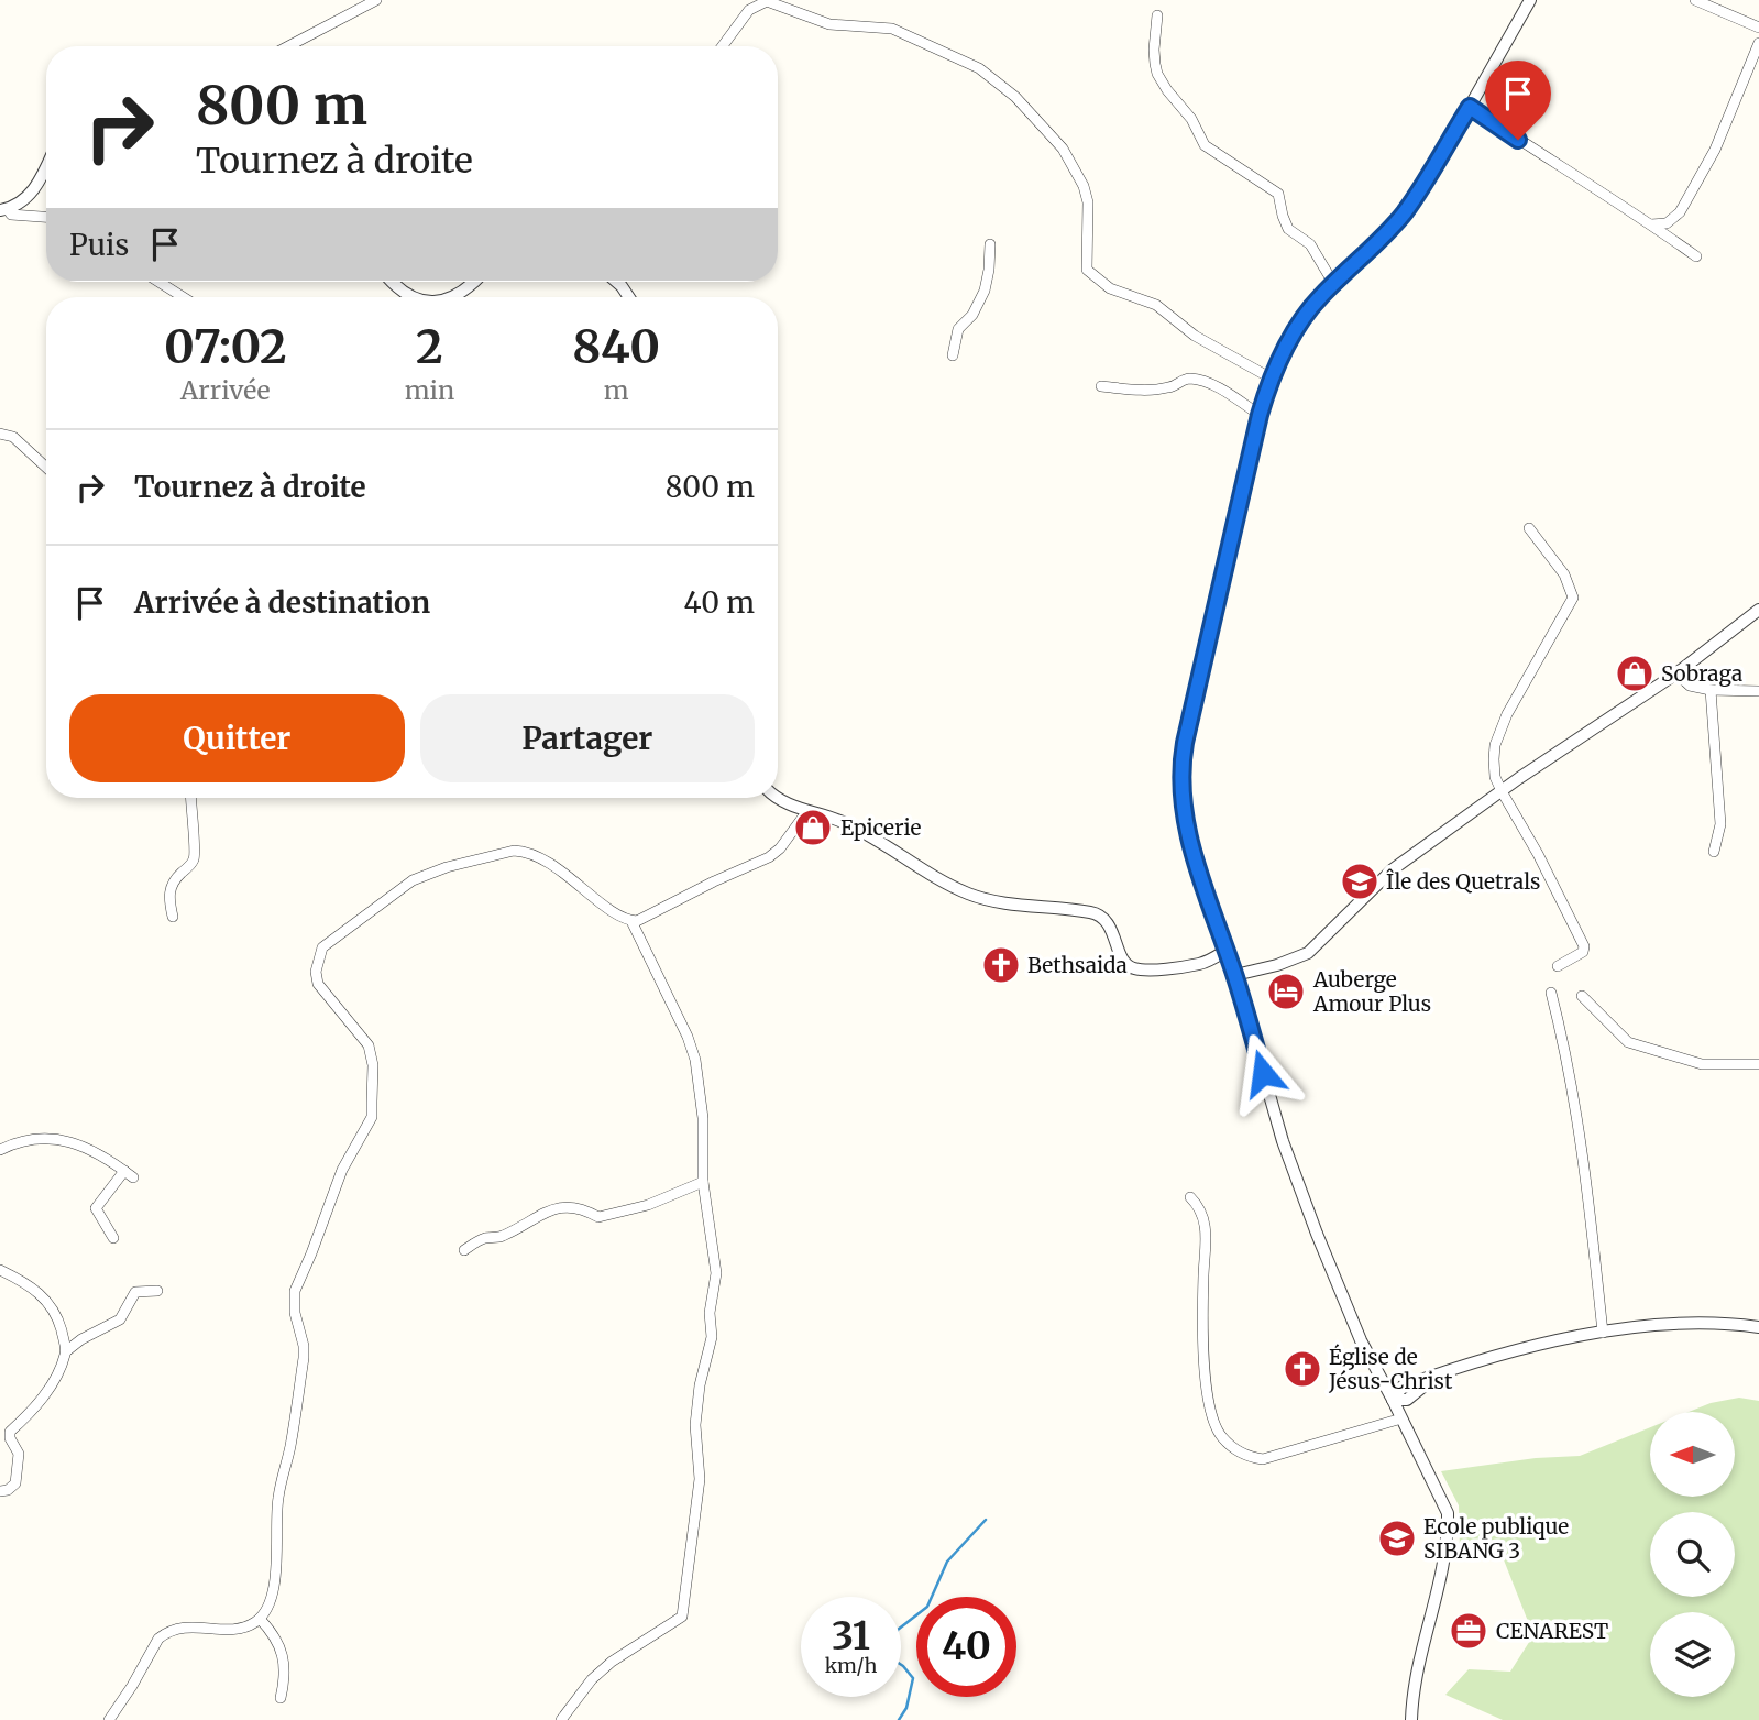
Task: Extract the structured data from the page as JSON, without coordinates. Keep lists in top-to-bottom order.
{
  "places": {
    "shop": ["Sobraga", "Epicerie"],
    "school or university": ["Île des Quetrals", "Ecole publique SIBANG 3"],
    "church": ["Bethsaida", "Église de Jésus-Christ"],
    "hotel": ["Auberge Amour Plus"],
    "office": ["CENAREST"]
  },
  "north": "left",
  "page": {
    "turn": ["800 m", "Tournez à droite"],
    "then": "Puis",
    "eta": [
      "07:02",
      "Arrivée",
      "2",
      "min",
      "840",
      "m"
    ],
    "list": [
      {
        "name": "Tournez à droite",
        "value": "800 m"
      },
      {
        "name": "Arrivée à destination",
        "value": "40 m"
      }
    ],
    "buttons": ["Quitter", "Partager"],
    "speed": "31 km/h",
    "limit": "40"
  }
}
